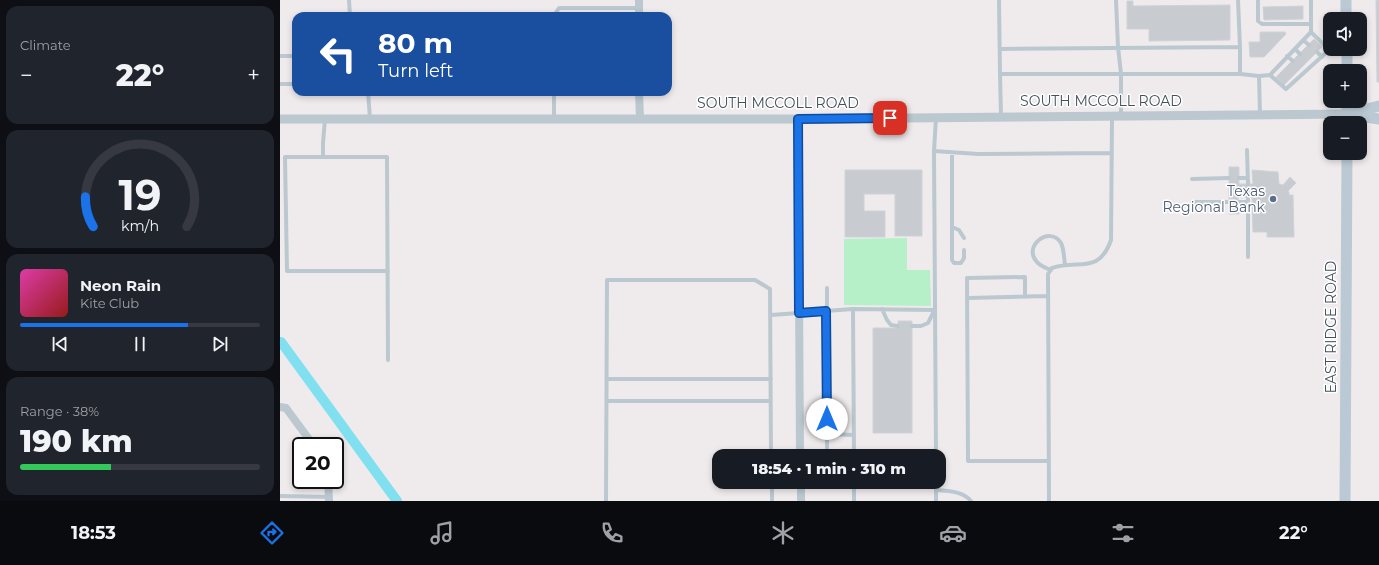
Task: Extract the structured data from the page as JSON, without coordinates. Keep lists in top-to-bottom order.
{
  "streets": {
    "main road": ["SOUTH MCCOLL ROAD", "EAST RIDGE ROAD"]
  },
  "places": ["Texas Regional Bank"],
  "page": {
    "tile": [
      "Climate",
      ["Range · 38%", "190 km"]
    ],
    "map_buttons": ["+", "−"],
    "turn": ["80 m", "Turn left"],
    "heat": ["−", "22°", "+"],
    "song": ["Neon Rain", "Kite Club"],
    "limit": "20",
    "trip": "18:54 · 1 min · 310 m",
    "tabs": ["18:53", "22°"],
    "gauge": ["19", "km/h"]
  }
}
